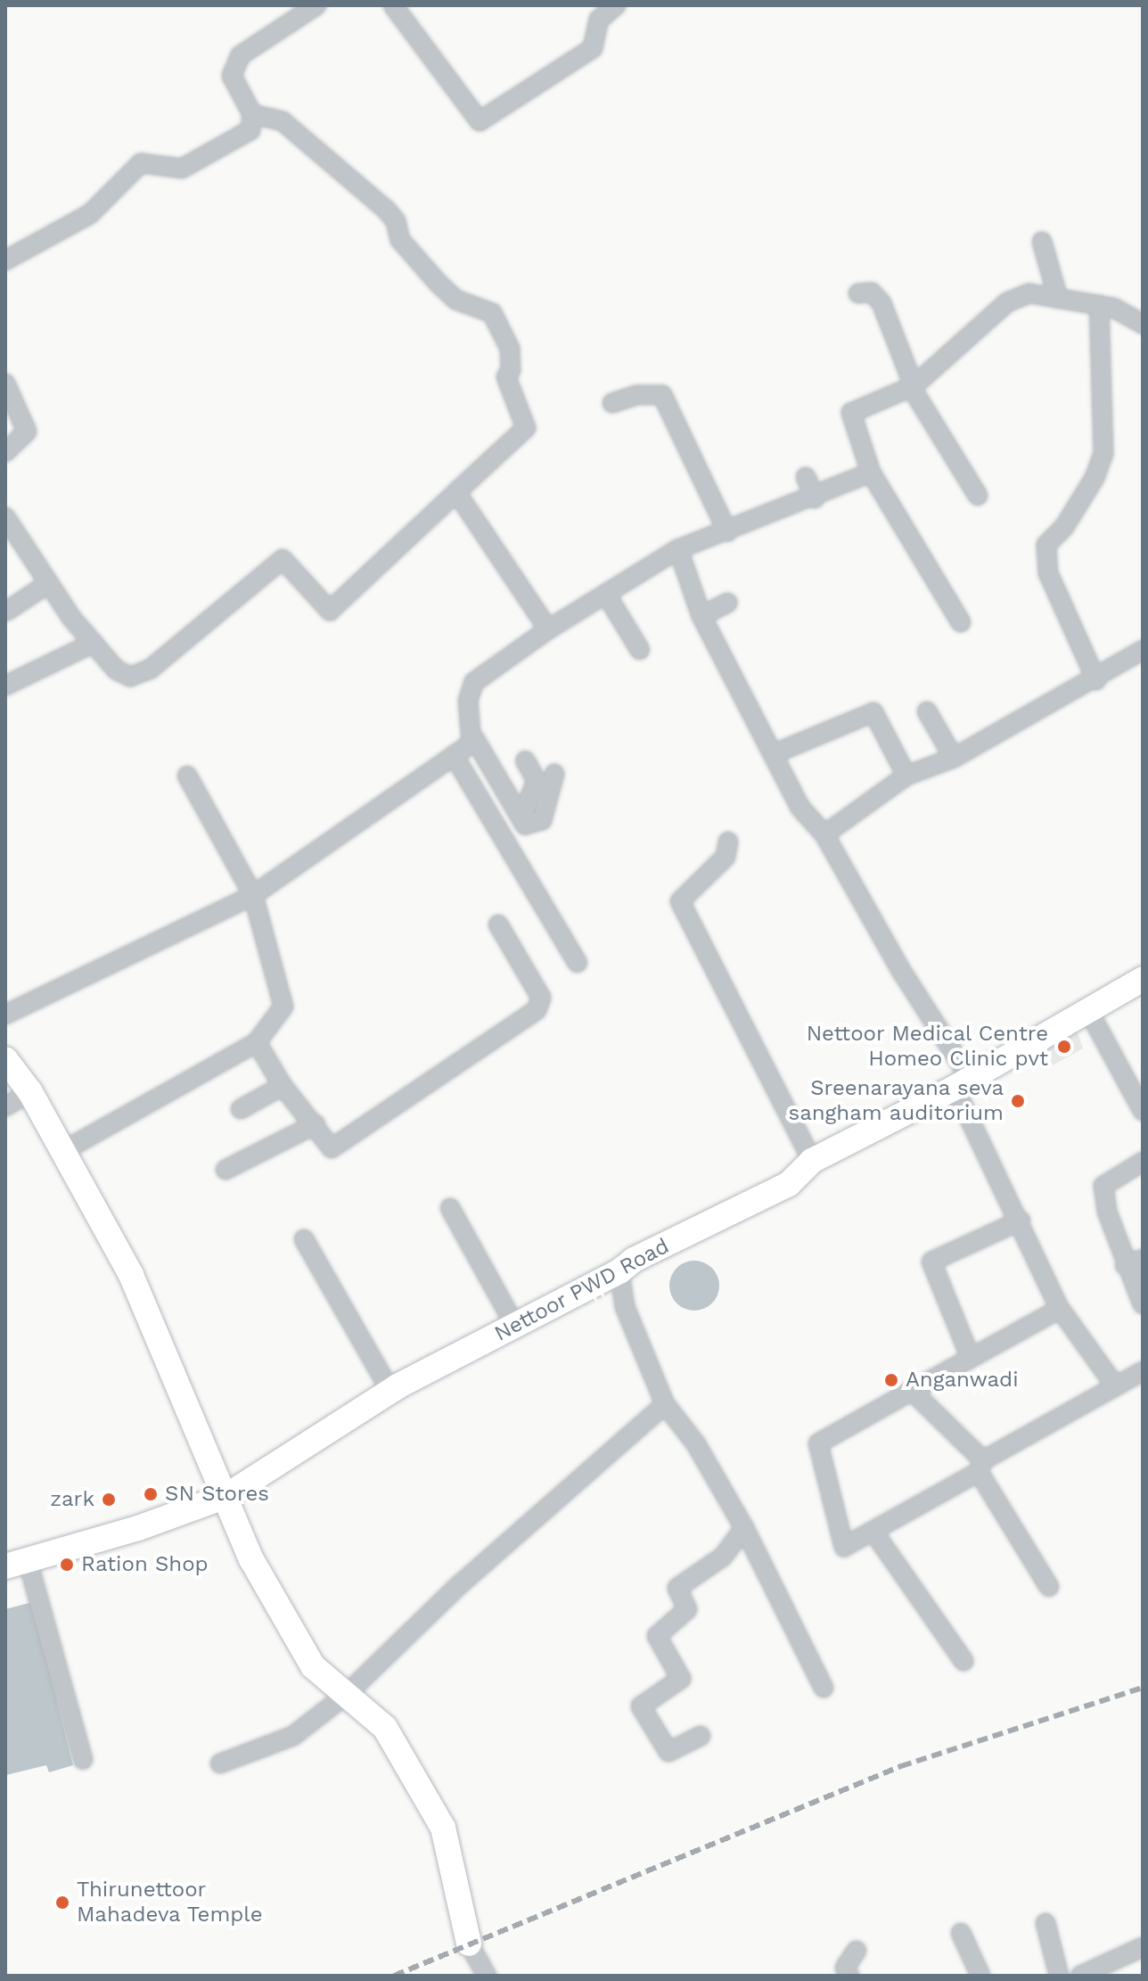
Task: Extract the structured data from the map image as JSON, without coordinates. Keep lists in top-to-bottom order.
{
  "streets": {
    "street": ["Nettoor PWD Road"]
  },
  "places": [
    "Nettoor Medical Centre Homeo Clinic pvt",
    "Sreenarayana seva sangham auditorium",
    "Anganwadi",
    "SN Stores",
    "zark",
    "Ration Shop",
    "Thirunettoor Mahadeva Temple"
  ]
}
